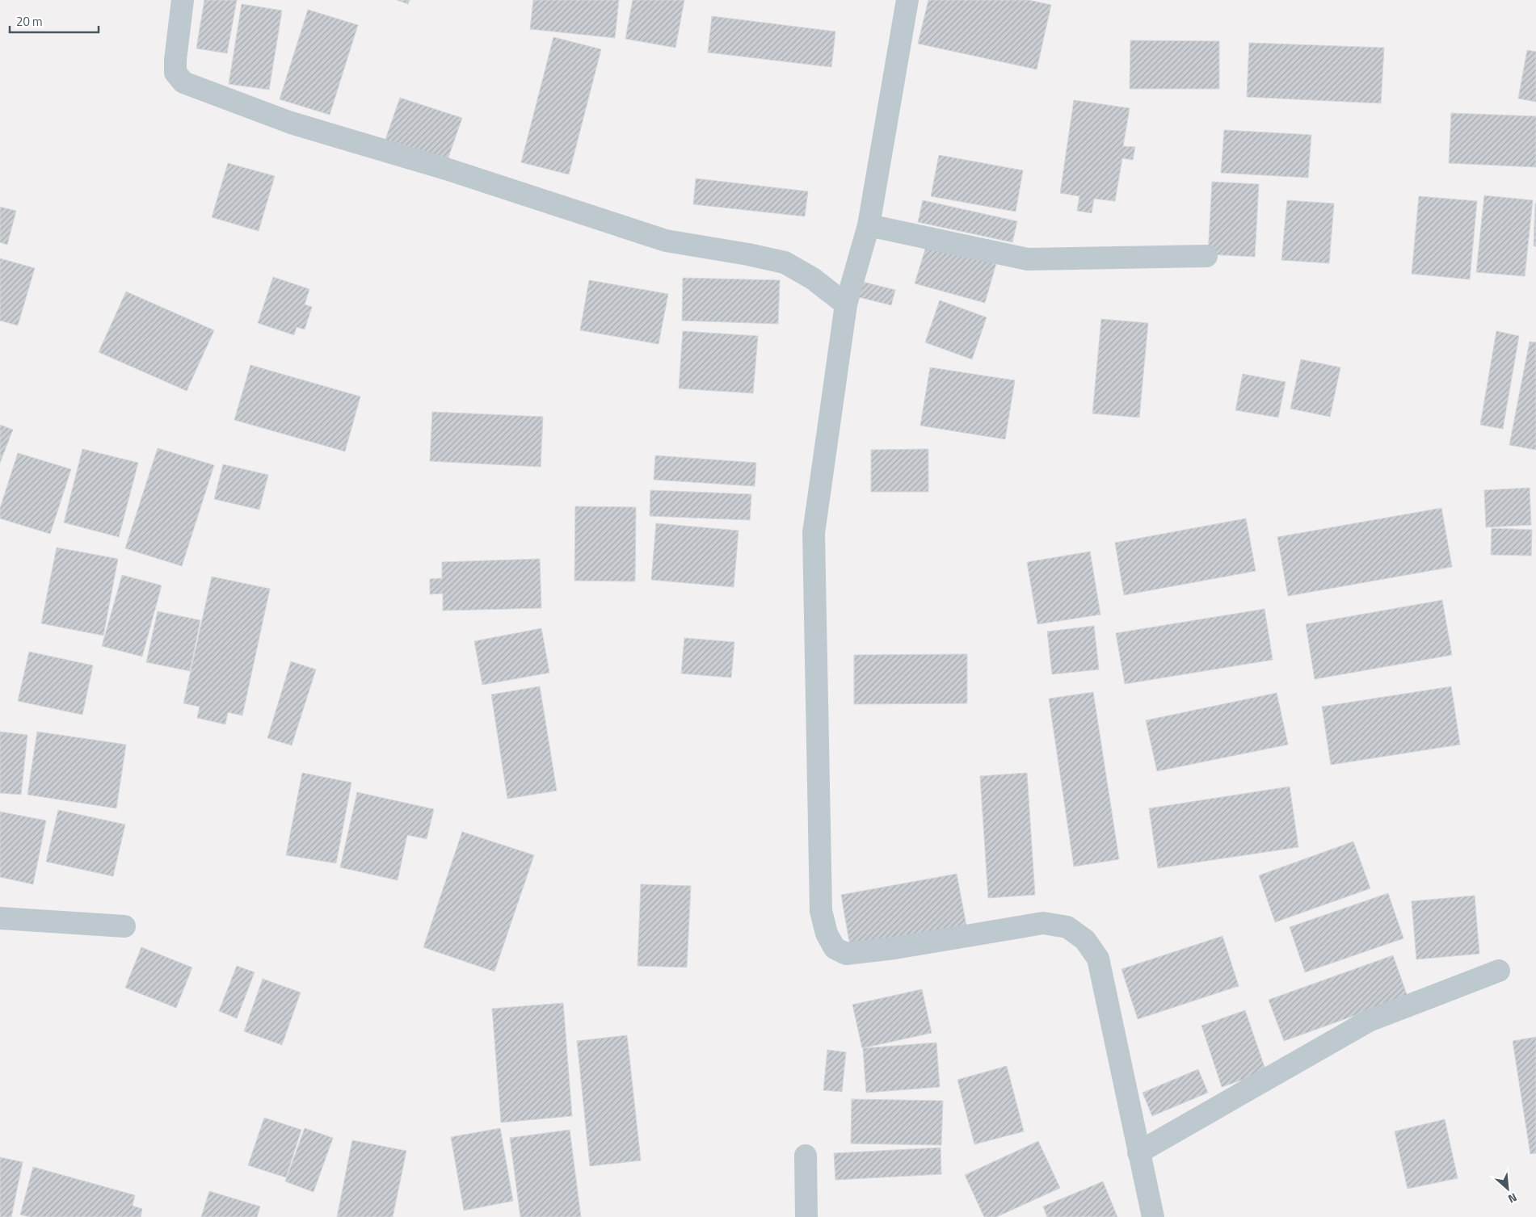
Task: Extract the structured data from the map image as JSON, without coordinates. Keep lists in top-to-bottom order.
{
  "scale_bar": "20 m",
  "north": "bottom right"
}
